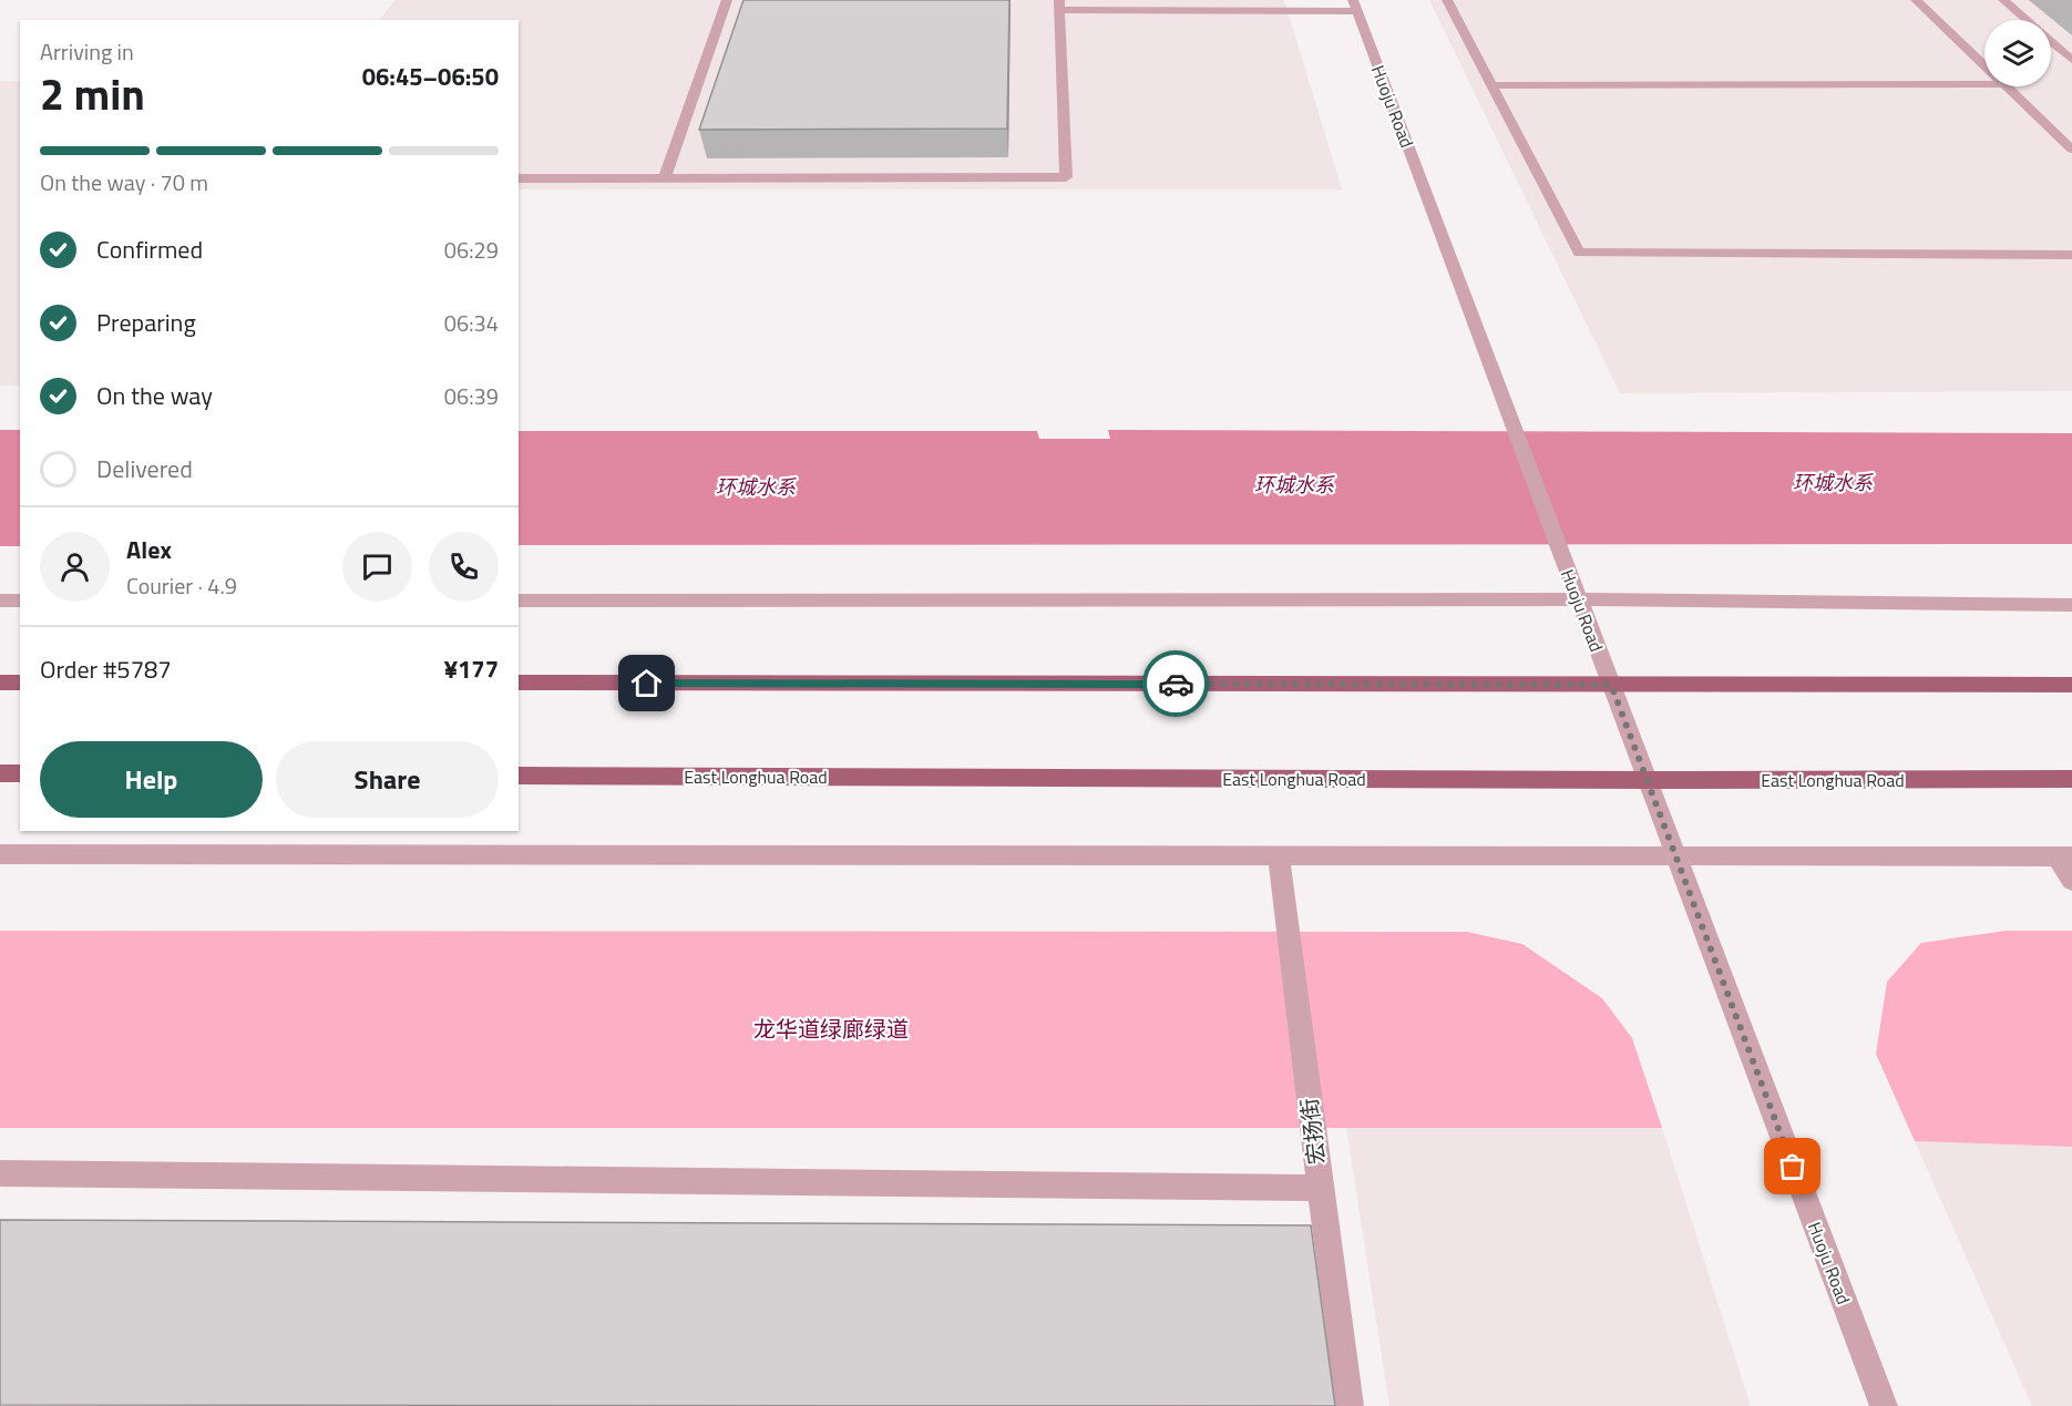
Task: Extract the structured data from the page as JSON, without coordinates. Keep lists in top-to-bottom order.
{
  "streets": {
    "main road": ["East Longhua Road"],
    "street": ["Huoju Road", "宏扬街"]
  },
  "crossings": [
    ["Huoju Road", "East Longhua Road"]
  ],
  "water": ["环城水系"],
  "parks": ["龙华道绿廊绿道"],
  "page": {
    "heading": ["2 min", "Arriving in", "06:45–06:50"],
    "panel": [
      "Alex",
      "Courier · 4.9",
      "Order #5787",
      "¥177"
    ],
    "bar": "On the way · 70 m",
    "list": [
      ["Confirmed", "06:29"],
      ["Preparing", "06:34"],
      ["On the way", "06:39"],
      "Delivered"
    ],
    "buttons": ["Help", "Share"]
  }
}
